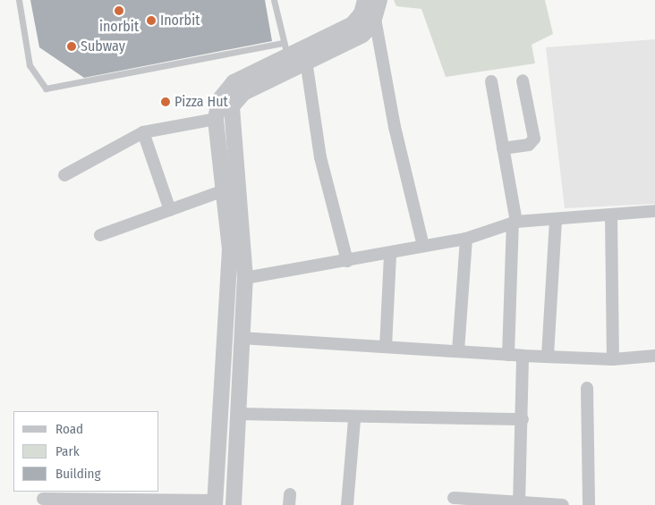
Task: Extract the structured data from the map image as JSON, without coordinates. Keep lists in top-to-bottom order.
{
  "places": [
    "inorbit",
    "Inorbit",
    "Subway",
    "Pizza Hut"
  ],
  "legend": ["Road", "Park", "Building"]
}
